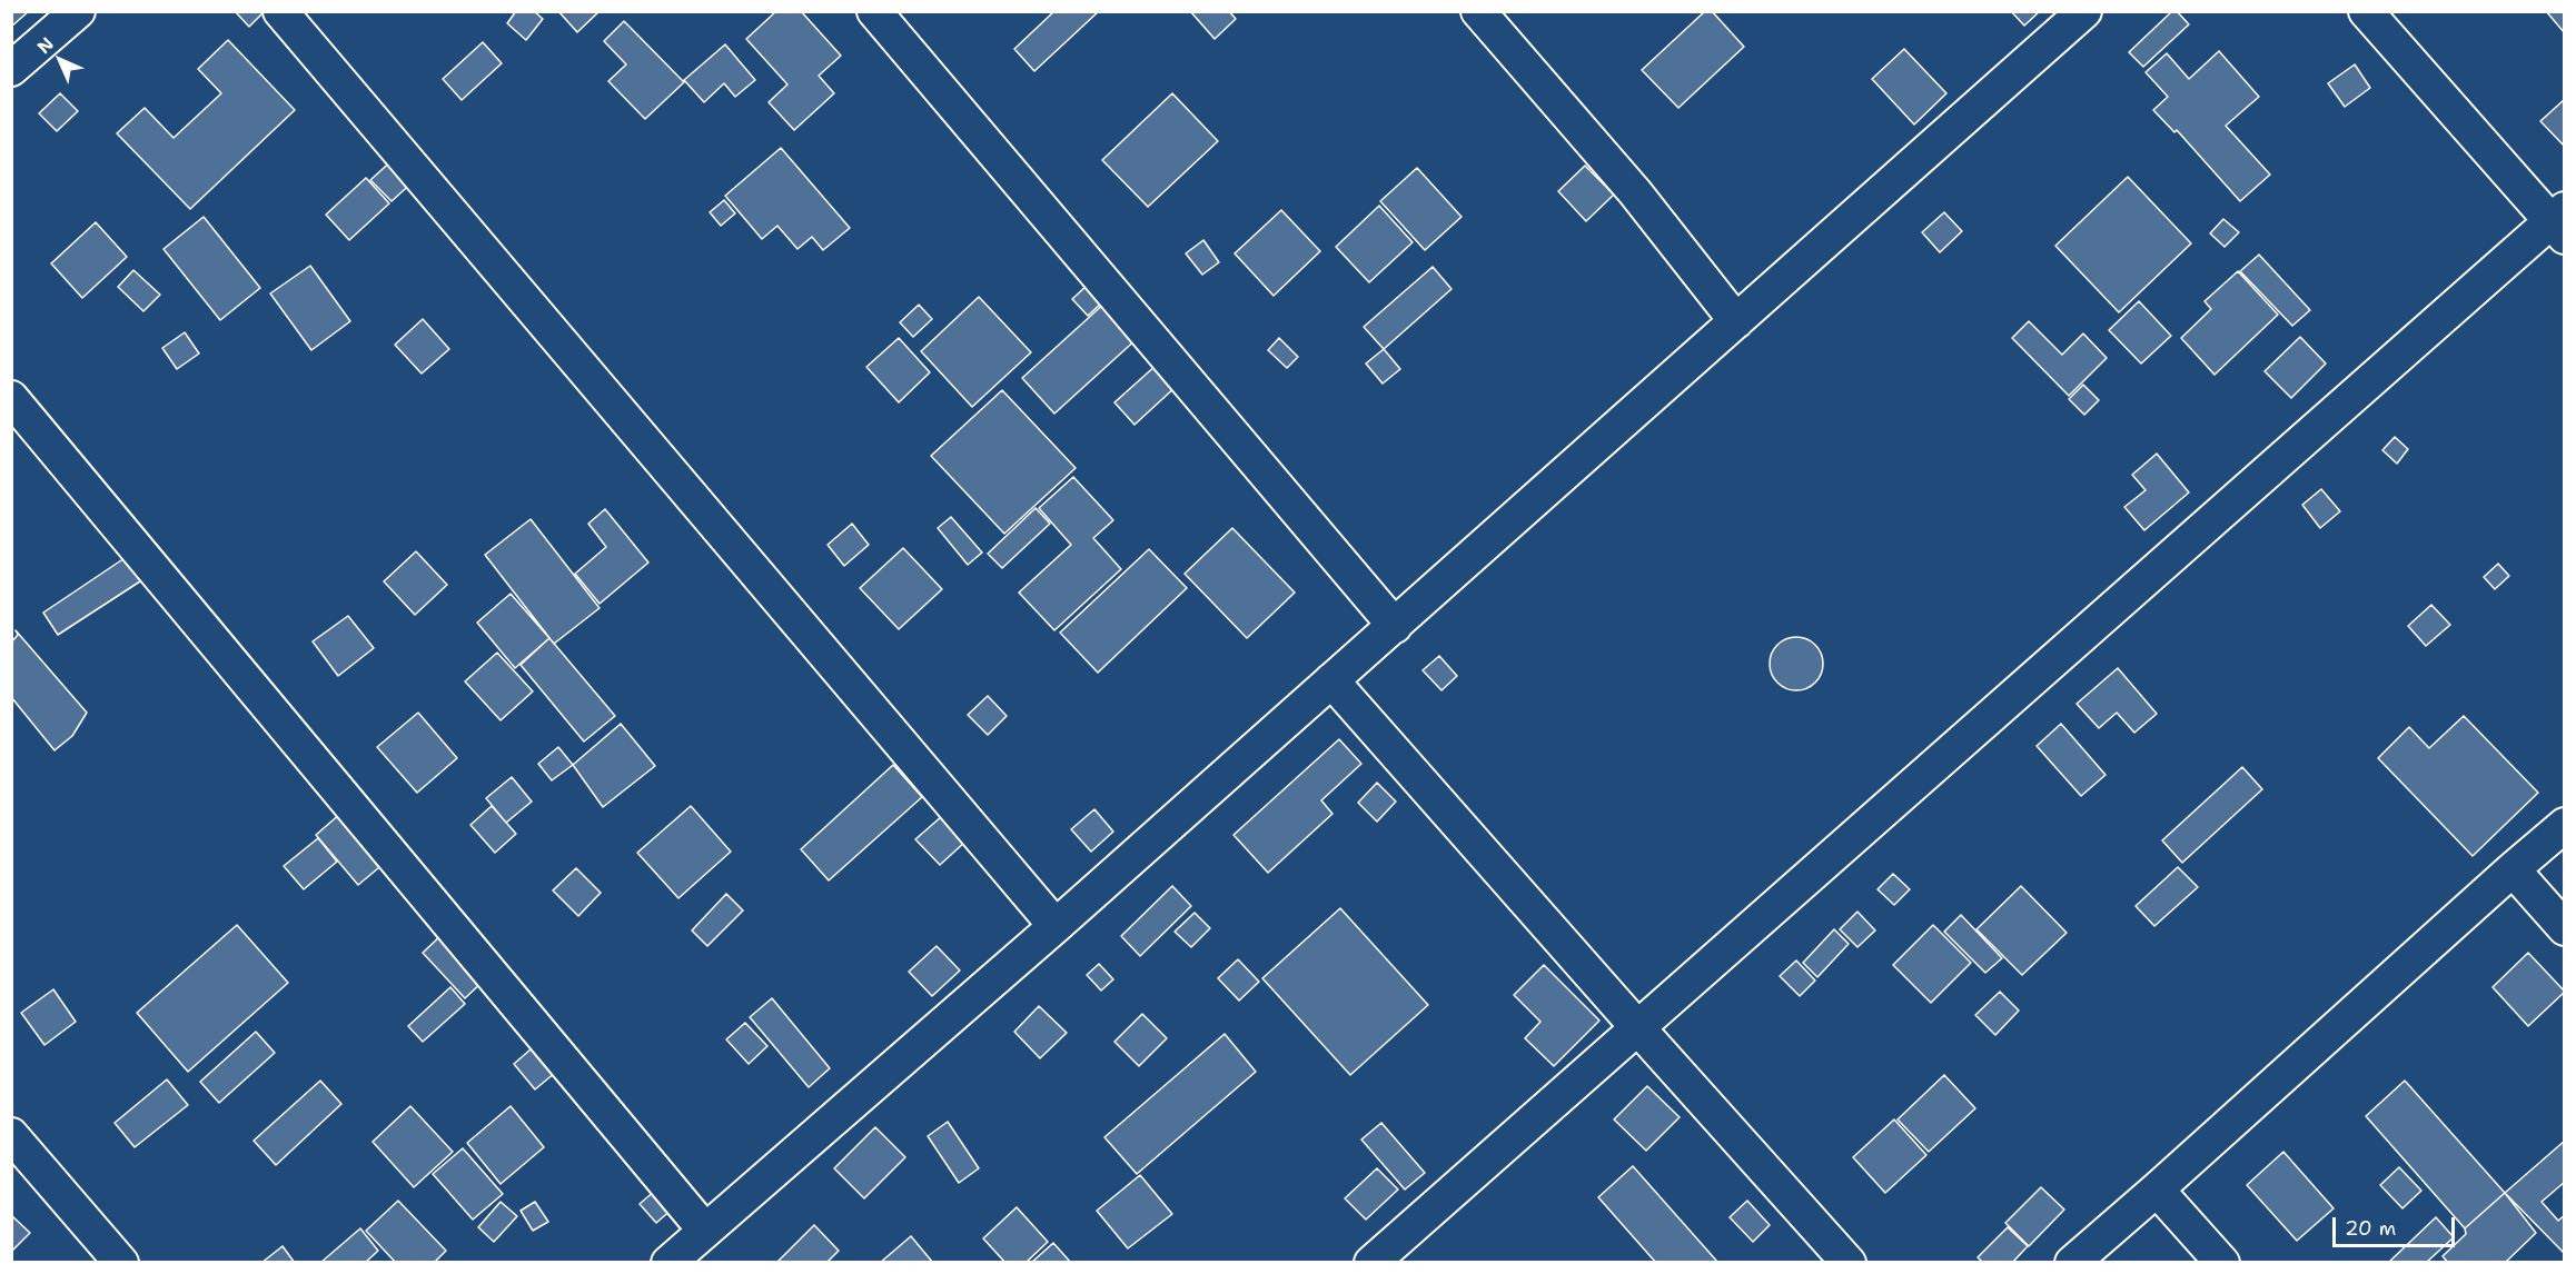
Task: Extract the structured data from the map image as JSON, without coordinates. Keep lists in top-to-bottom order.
{
  "scale_bar": "20 m",
  "north": "top left"
}
